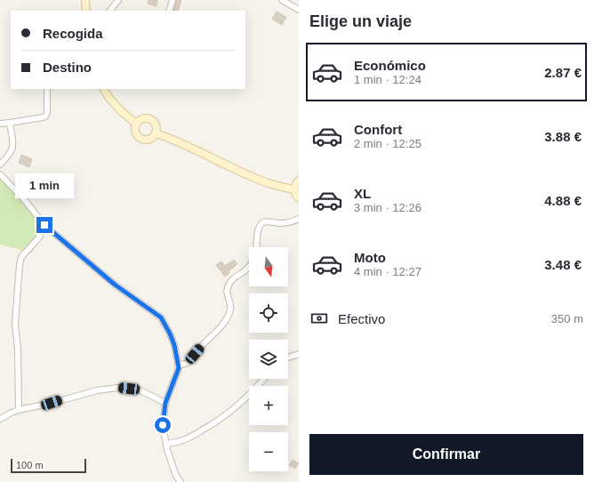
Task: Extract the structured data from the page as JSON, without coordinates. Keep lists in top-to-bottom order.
{
  "scale_bar": "100 m",
  "north": "bottom",
  "page": {
    "heading": "Elige un viaje",
    "banner": ["Recogida", "Destino"],
    "list": [
      {
        "name": "Económico",
        "note": "1 min · 12:24",
        "value": "2.87 €"
      },
      {
        "name": "Confort",
        "note": "2 min · 12:25",
        "value": "3.88 €"
      },
      {
        "name": "XL",
        "note": "3 min · 12:26",
        "value": "4.88 €"
      },
      {
        "name": "Moto",
        "note": "4 min · 12:27",
        "value": "3.48 €"
      }
    ],
    "bubble": "1 min",
    "map_buttons": ["+", "−"],
    "pay": ["Efectivo", "350 m"],
    "buttons": "Confirmar",
    "scale": "100 m"
  }
}
